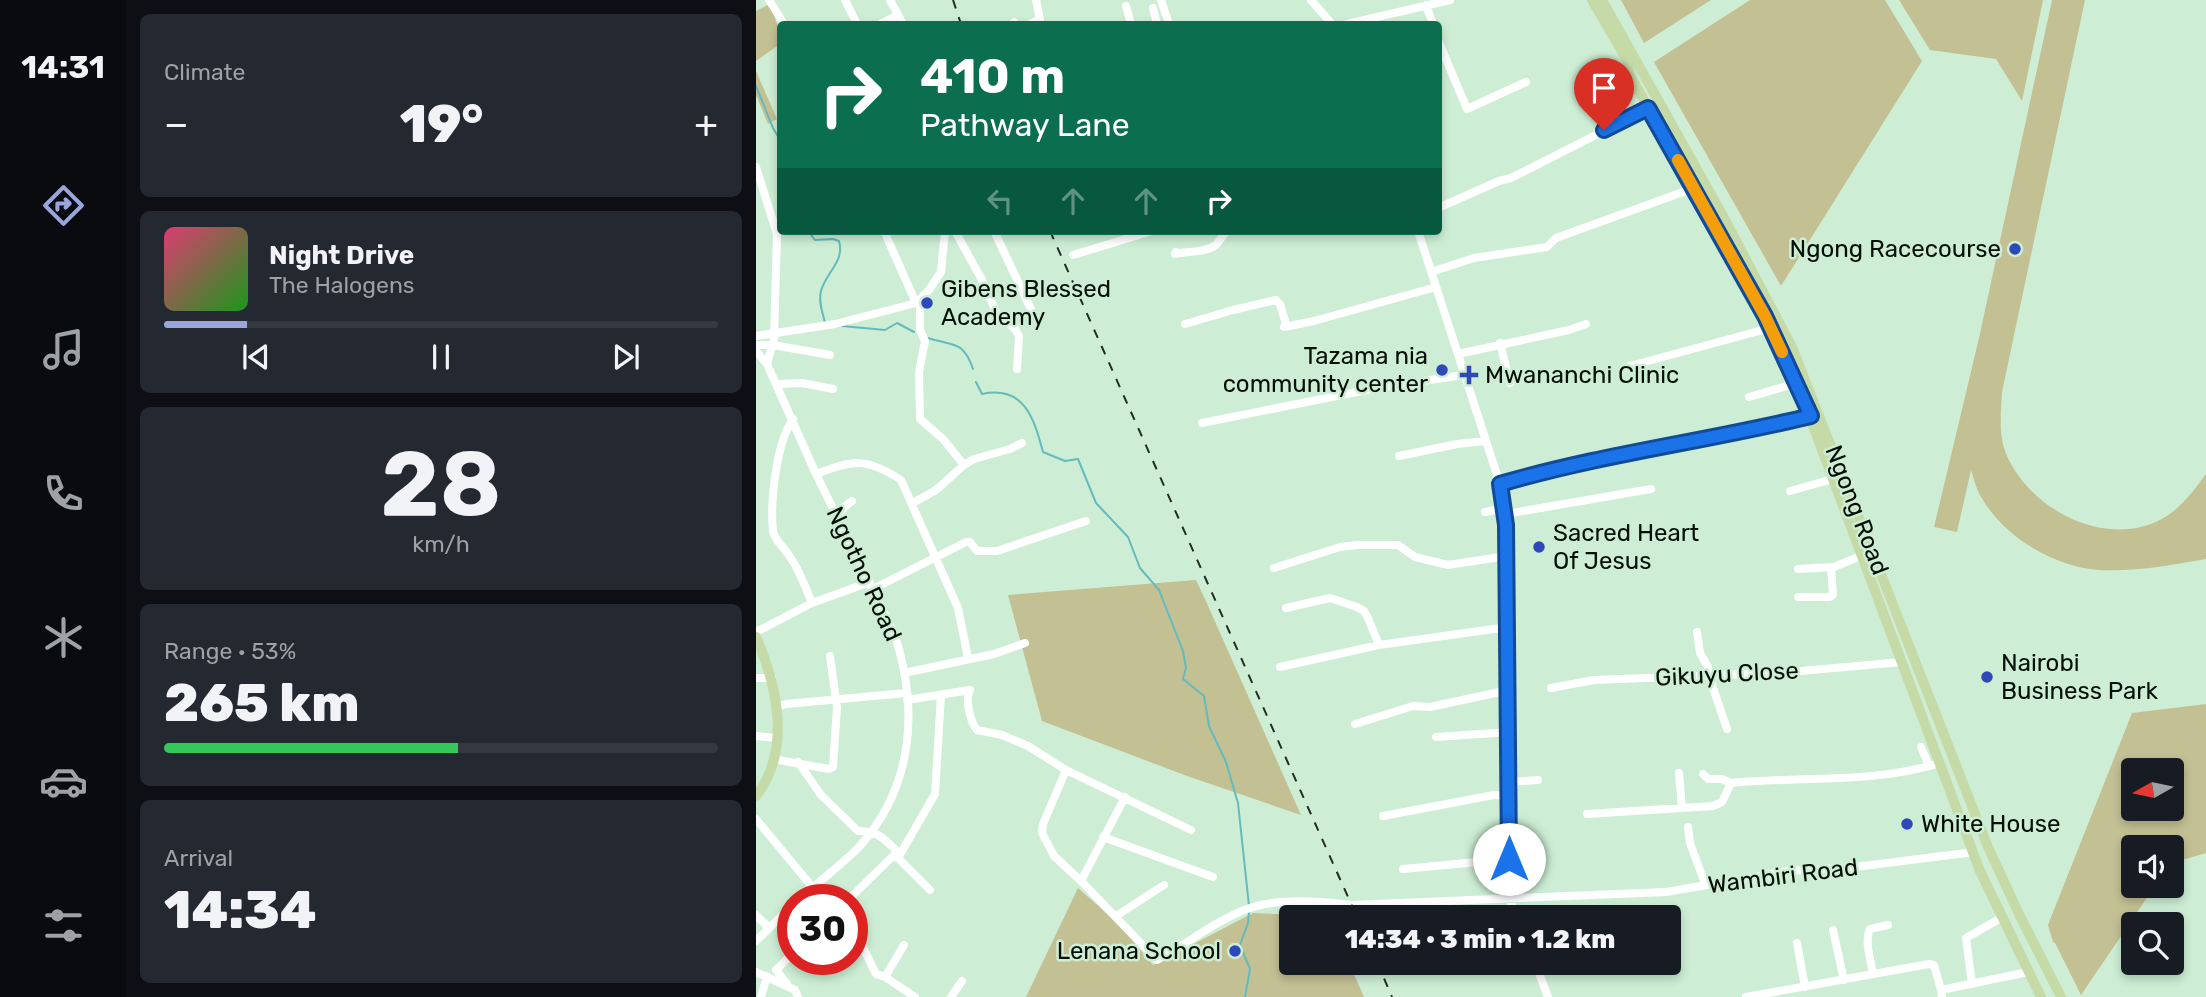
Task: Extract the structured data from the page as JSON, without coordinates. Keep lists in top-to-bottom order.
{
  "streets": {
    "main road": ["Ngong Road"],
    "street": ["Ngotho Road", "Gikuyu Close", "Wambiri Road"]
  },
  "crossings": [
    ["Ngong Road", "Gikuyu Close"],
    ["Ngong Road", "Wambiri Road"]
  ],
  "places": {
    "other": [
      "Ngong Racecourse",
      "Gibens Blessed Academy",
      "Tazama nia community center",
      "Sacred Heart Of Jesus",
      "Nairobi Business Park",
      "White House",
      "Lenana School"
    ],
    "health": ["Mwananchi Clinic"]
  },
  "north": "left",
  "page": {
    "tabs": "14:31",
    "tile": [
      "Climate",
      ["28", "km/h"],
      ["Range · 53%", "265 km"],
      ["Arrival", "14:34"]
    ],
    "turn": ["410 m", "Pathway Lane"],
    "heat": ["−", "19°", "+"],
    "song": ["Night Drive", "The Halogens"],
    "limit": "30",
    "trip": "14:34 · 3 min · 1.2 km"
  }
}
